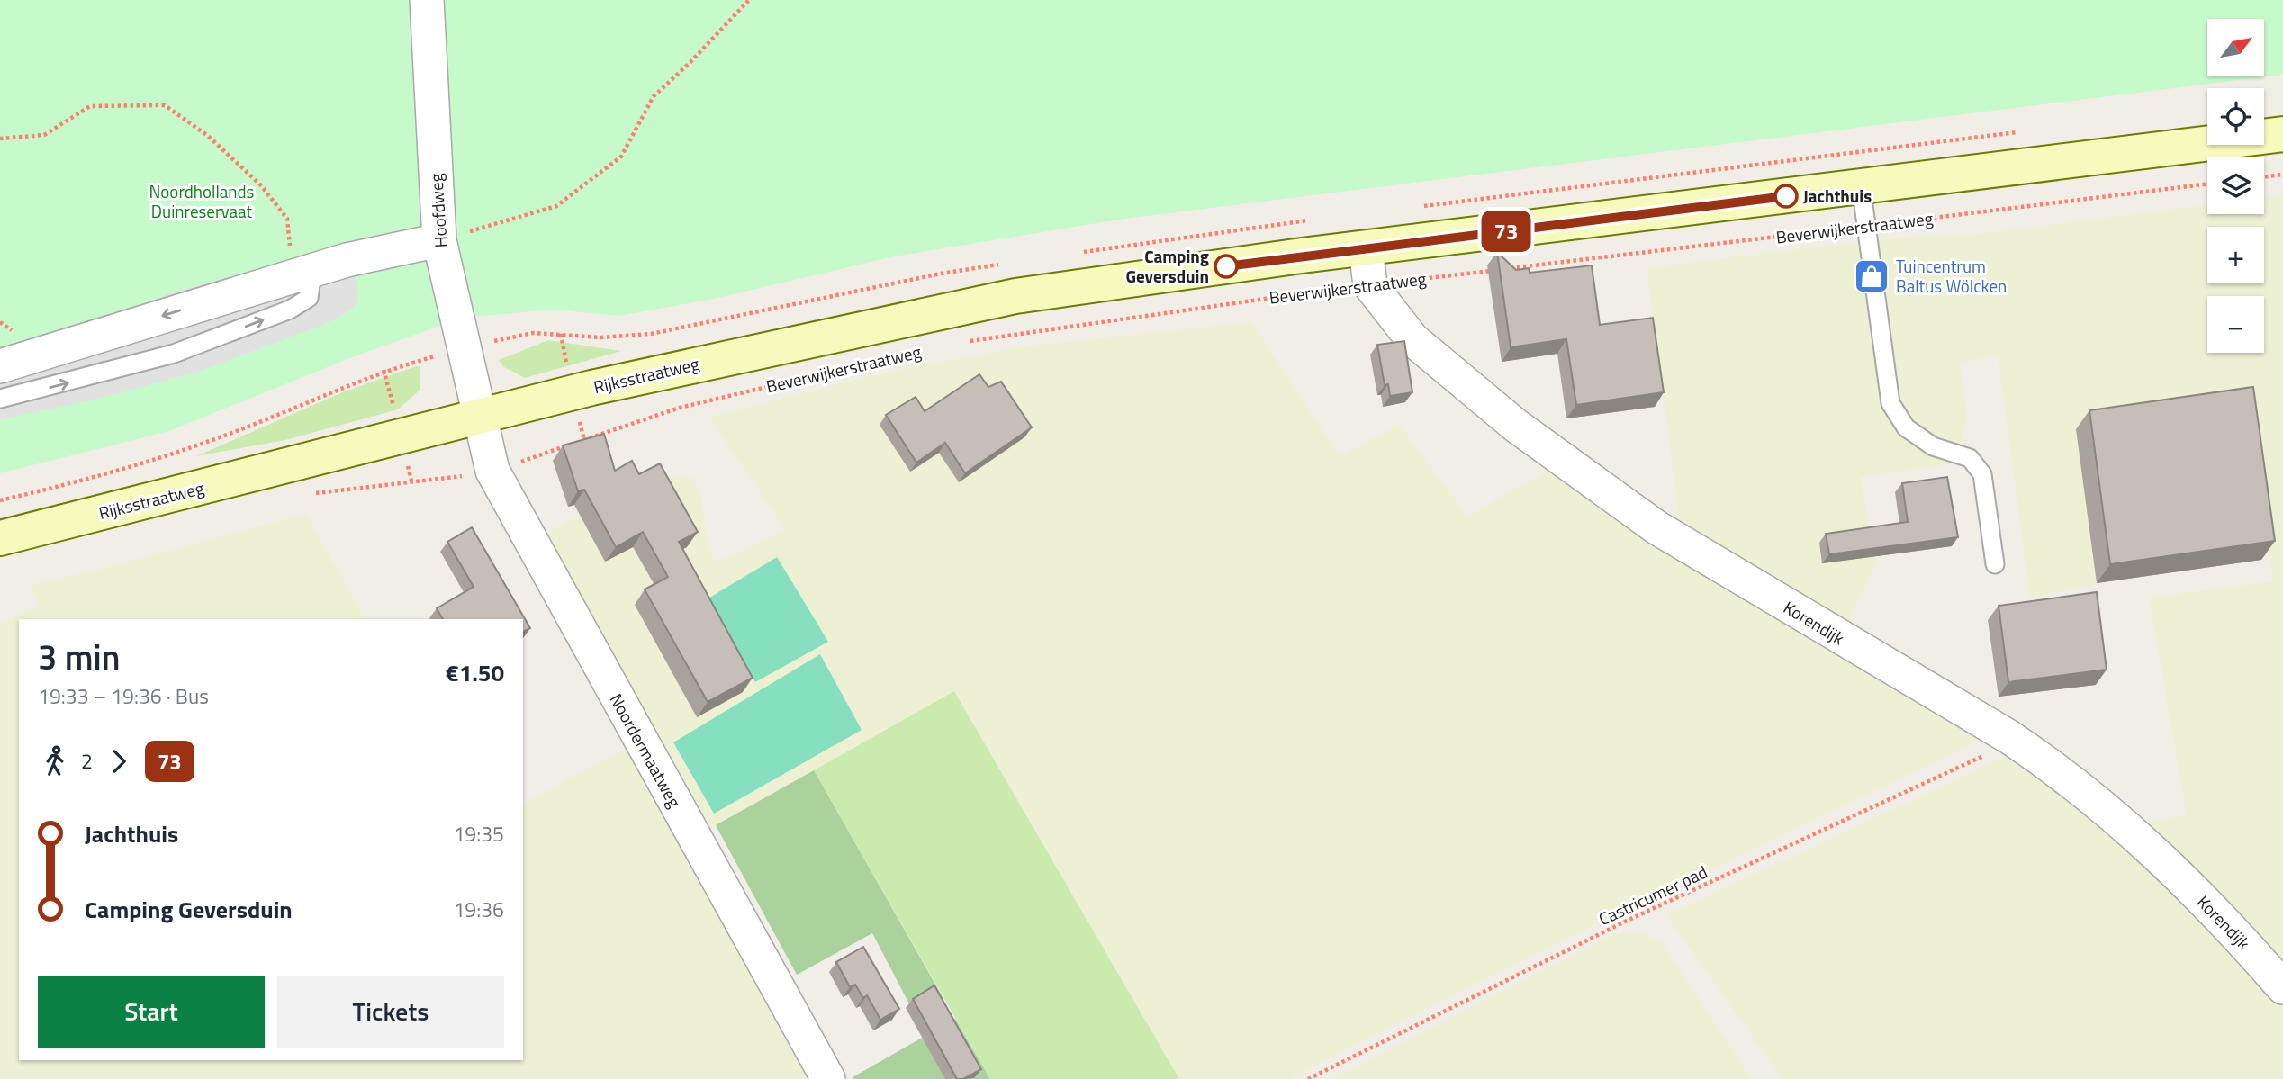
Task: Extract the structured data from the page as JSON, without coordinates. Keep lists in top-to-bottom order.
{
  "streets": {
    "main road": ["Rijksstraatweg"],
    "street": ["Hoofdweg", "Korendijk", "Noordermaatweg"],
    "path": ["Beverwijkerstraatweg", "Castricumer pad"]
  },
  "crossings": [
    ["Hoofdweg", "Rijksstraatweg"],
    ["Hoofdweg", "Noordermaatweg"],
    ["Beverwijkerstraatweg", "Korendijk"],
    ["Beverwijkerstraatweg", "Noordermaatweg"],
    ["Rijksstraatweg", "Noordermaatweg"],
    ["Korendijk", "Castricumer pad"]
  ],
  "parks": ["Noordhollands Duinreservaat"],
  "places": {
    "other": ["Jachthuis", "Camping Geversduin"],
    "shop": ["Tuincentrum Baltus Wölcken"]
  },
  "lines": ["bus line 73"],
  "north": "top right",
  "page": {
    "on_map": "73",
    "map_buttons": ["+", "−"],
    "heading": ["3 min", "19:33 – 19:36 · Bus", "€1.50"],
    "legs": ["2", "73"],
    "list": [
      {
        "name": "Jachthuis",
        "value": "19:35"
      },
      {
        "name": "Camping Geversduin",
        "value": "19:36"
      }
    ],
    "buttons": ["Start", "Tickets"]
  }
}
